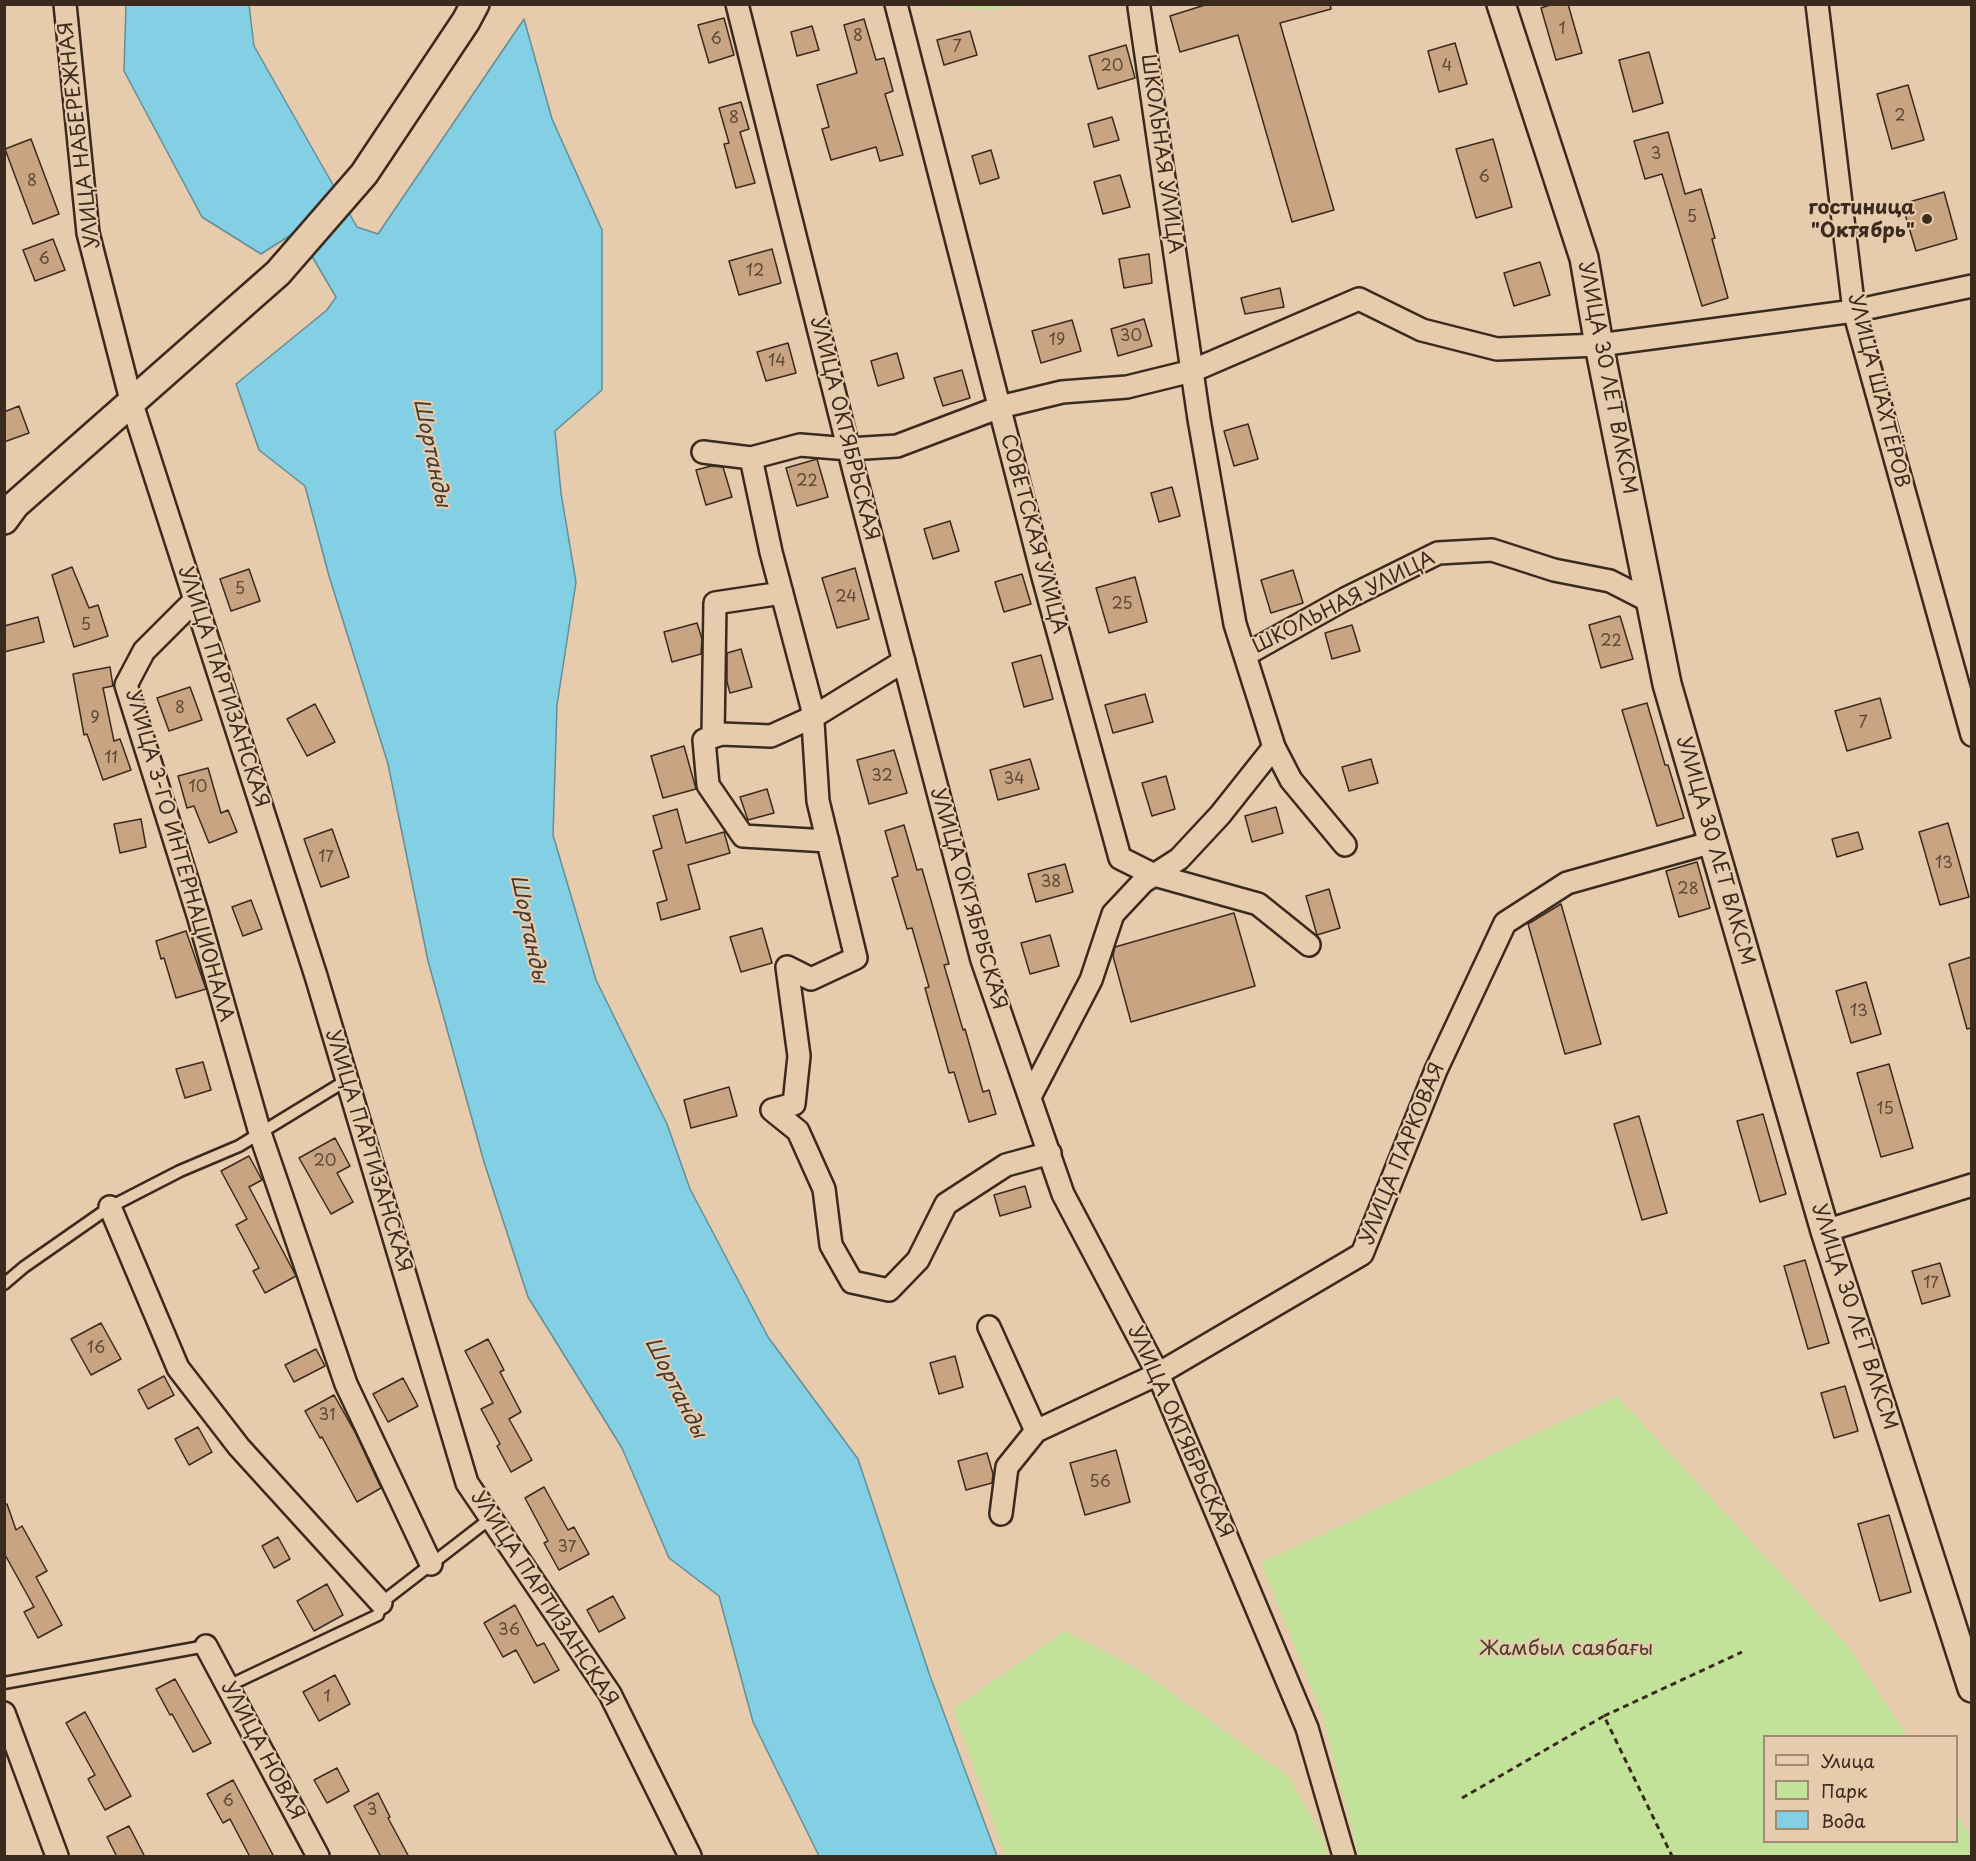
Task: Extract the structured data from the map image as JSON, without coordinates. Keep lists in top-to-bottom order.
{
  "streets": {
    "street": [
      "УЛИЦА НАБЕРЕЖНАЯ",
      "ШКОЛЬНАЯ УЛИЦА",
      "УЛИЦА 30 ЛЕТ ВЛКСМ",
      "УЛИЦА ШАХТЁРОВ",
      "УЛИЦА ОКТЯБРЬСКАЯ",
      "СОВЕТСКАЯ УЛИЦА",
      "УЛИЦА ПАРТИЗАНСКАЯ",
      "УЛИЦА 3-ГО ИНТЕРНАЦИОНАЛА",
      "УЛИЦА ПАРКОВАЯ",
      "УЛИЦА НОВАЯ"
    ]
  },
  "crossings": [
    ["УЛИЦА НАБЕРЕЖНАЯ", "УЛИЦА ПАРТИЗАНСКАЯ"],
    ["ШКОЛЬНАЯ УЛИЦА", "УЛИЦА 30 ЛЕТ ВЛКСМ"],
    ["УЛИЦА 30 ЛЕТ ВЛКСМ", "УЛИЦА ПАРКОВАЯ"],
    ["УЛИЦА ОКТЯБРЬСКАЯ", "УЛИЦА ПАРКОВАЯ"],
    ["УЛИЦА ПАРТИЗАНСКАЯ", "УЛИЦА 3-ГО ИНТЕРНАЦИОНАЛА"]
  ],
  "water": ["Шортанды"],
  "parks": ["Жамбыл саябағы"],
  "places": ["гостиница \"Октябрь\""],
  "house_numbers": [
    "1",
    "8",
    "6",
    "7",
    "20",
    "4",
    "2",
    "8",
    "3",
    "6",
    "8",
    "5",
    "6",
    "12",
    "30",
    "19",
    "14",
    "22",
    "5",
    "24",
    "25",
    "5",
    "22",
    "8",
    "9",
    "7",
    "11",
    "32",
    "34",
    "10",
    "17",
    "13",
    "38",
    "28",
    "13",
    "15",
    "20",
    "17",
    "16",
    "31",
    "56",
    "37",
    "36",
    "1",
    "6",
    "3"
  ],
  "legend": ["Улица", "Парк", "Вода"]
}
